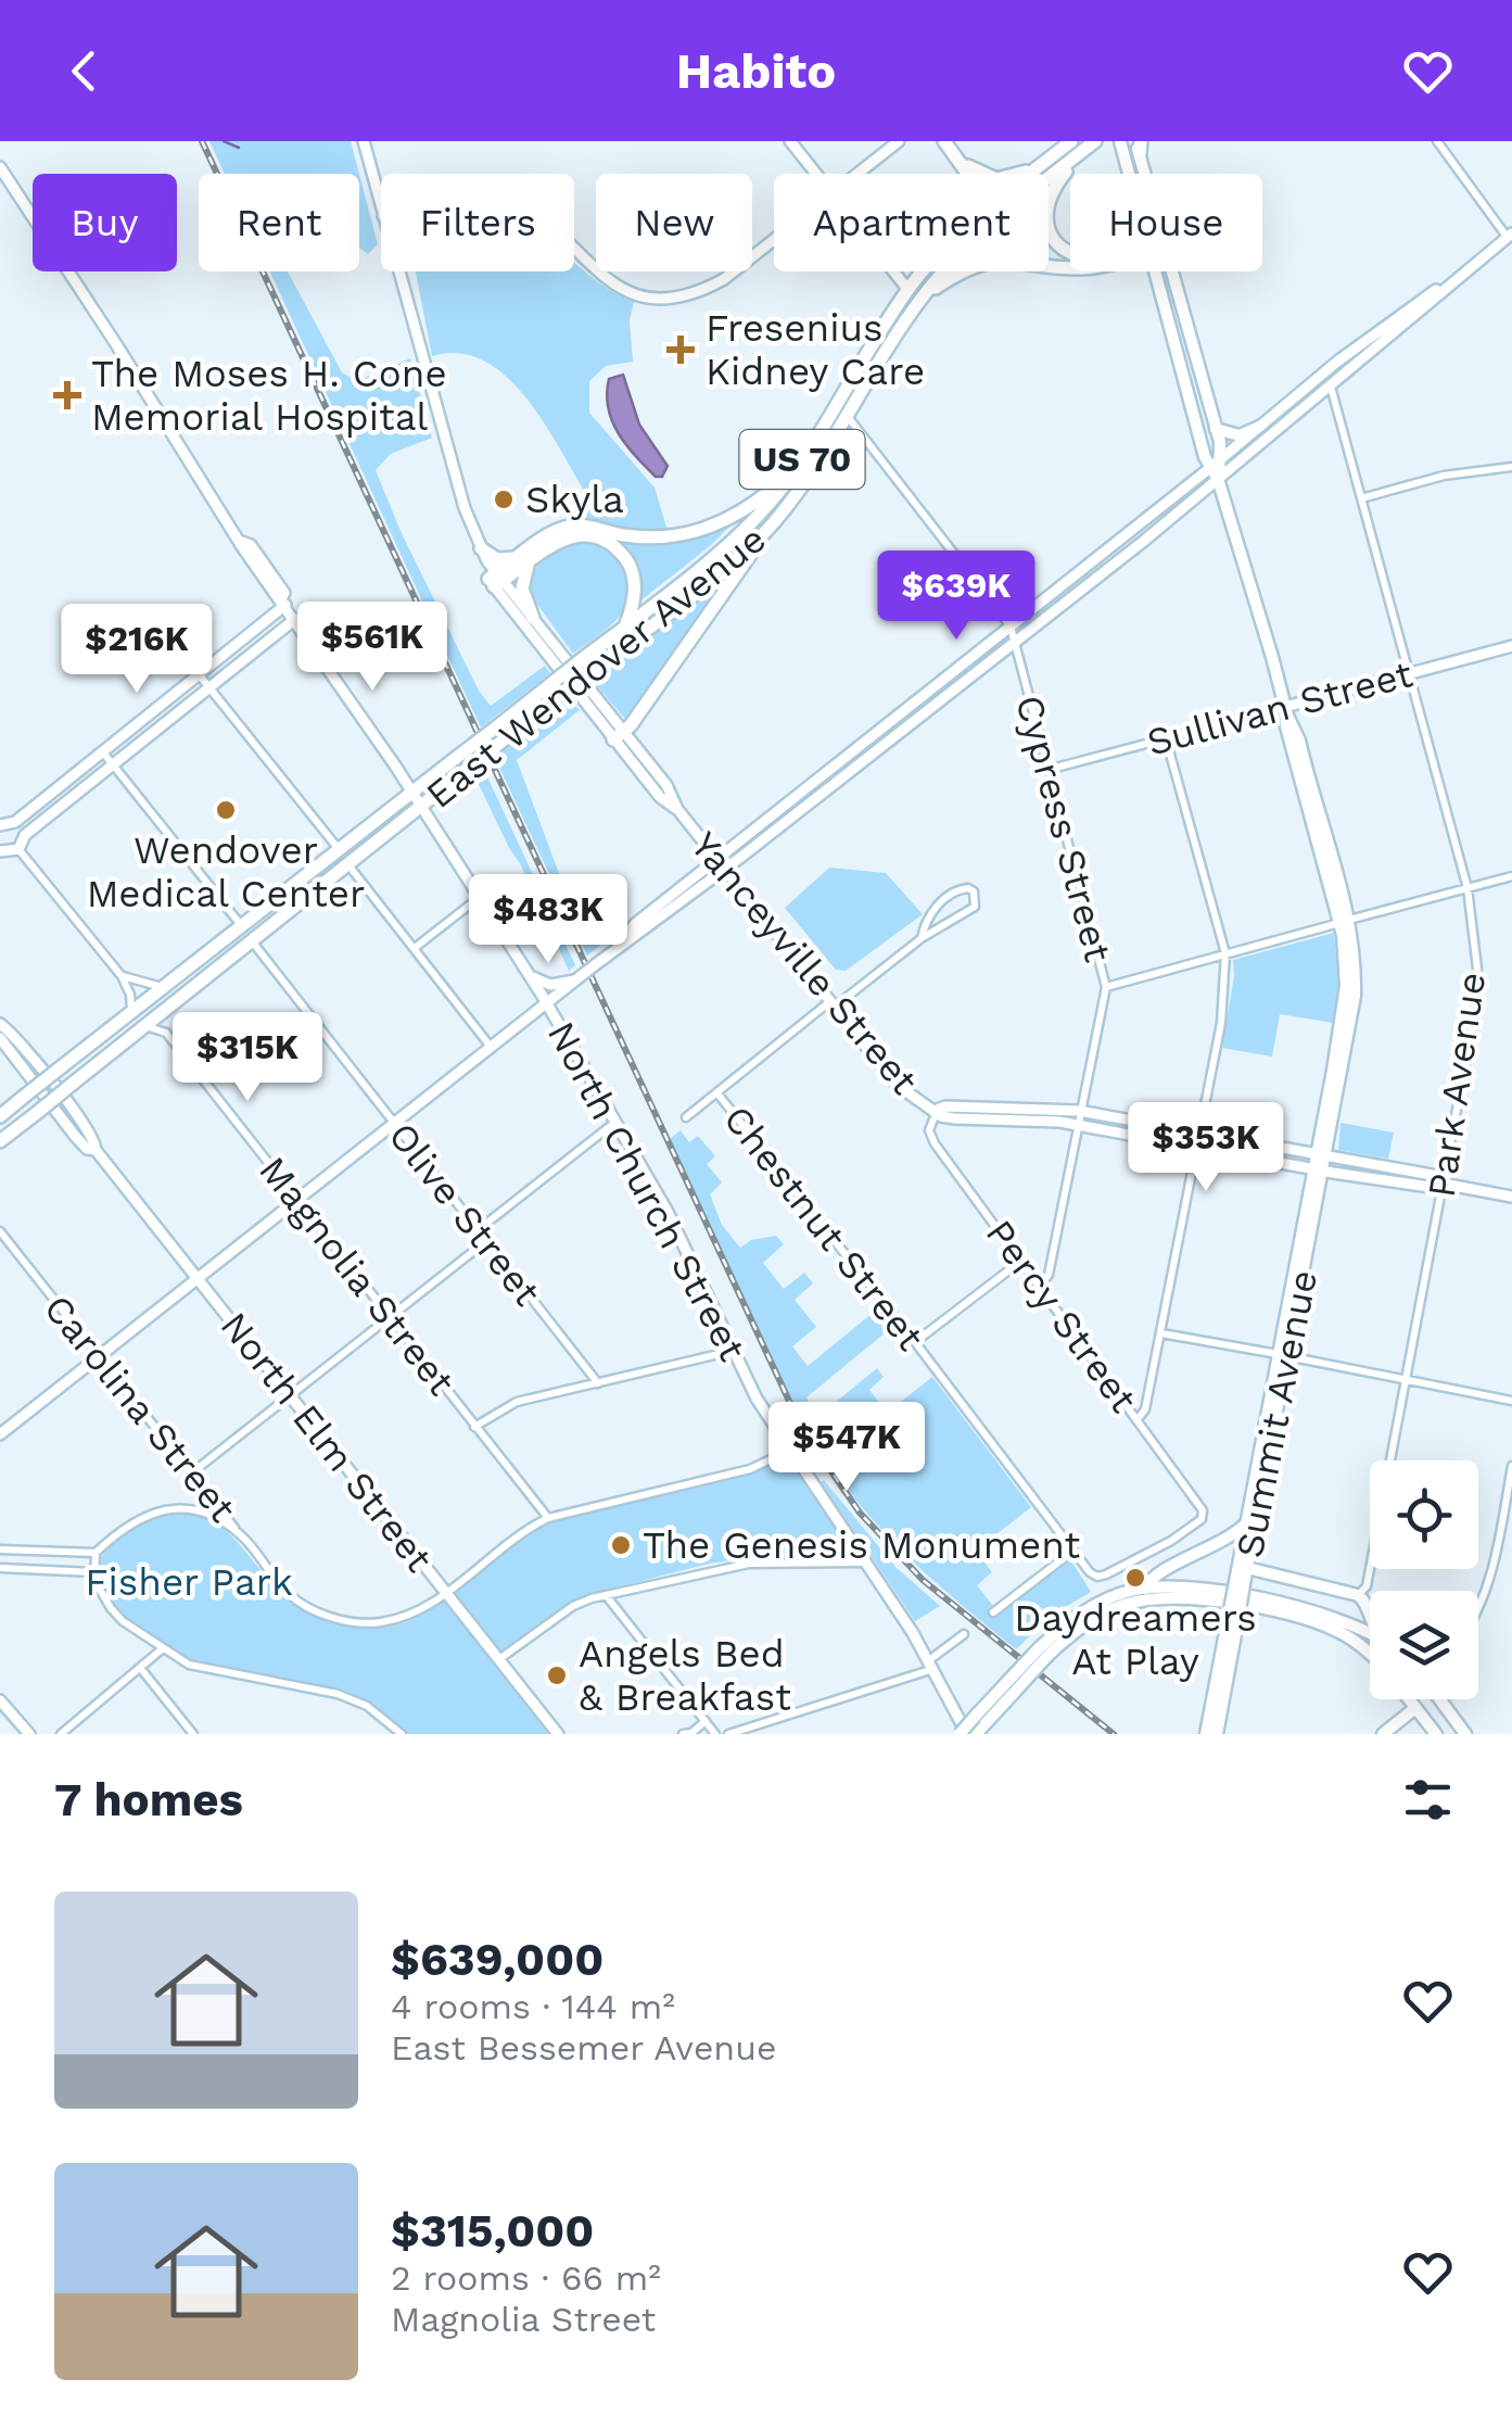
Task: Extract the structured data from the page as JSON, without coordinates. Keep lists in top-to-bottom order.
{
  "streets": {
    "highway": ["US 70", "East Wendover Avenue"],
    "main road": [
      "Sullivan Street",
      "Yanceyville Street",
      "North Church Street",
      "Summit Avenue",
      "North Elm Street"
    ],
    "street": [
      "Cypress Street",
      "Park Avenue",
      "Olive Street",
      "Chestnut Street",
      "Magnolia Street",
      "Percy Street",
      "Carolina Street"
    ]
  },
  "crossings": [
    ["East Wendover Avenue", "Cypress Street"],
    ["East Wendover Avenue", "North Church Street"],
    ["East Wendover Avenue", "Olive Street"],
    ["Sullivan Street", "Cypress Street"],
    ["Sullivan Street", "Park Avenue"],
    ["Sullivan Street", "Summit Avenue"],
    ["Cypress Street", "Yanceyville Street"],
    ["Cypress Street", "Percy Street"],
    ["Yanceyville Street", "Park Avenue"],
    ["Yanceyville Street", "Percy Street"],
    ["Yanceyville Street", "Summit Avenue"],
    ["North Church Street", "Carolina Street"],
    ["Chestnut Street", "Percy Street"],
    ["Magnolia Street", "Carolina Street"],
    ["Carolina Street", "North Elm Street"]
  ],
  "parks": ["Fisher Park"],
  "places": {
    "health": ["Fresenius Kidney Care", "The Moses H. Cone Memorial Hospital"],
    "other": [
      "Skyla",
      "Wendover Medical Center",
      "The Genesis Monument",
      "Daydreamers At Play",
      "Angels Bed & Breakfast"
    ]
  },
  "page": {
    "header": "Habito",
    "chip": [
      "Buy",
      "Rent",
      "Filters",
      "New",
      "Apartment",
      "House"
    ],
    "price": [
      "$639K",
      "$561K",
      "$216K",
      "$483K",
      "$315K",
      "$353K",
      "$547K"
    ],
    "heading": "7 homes",
    "list": [
      {
        "name": "$639,000",
        "note": "4 rooms · 144 m² · East Bessemer Avenue"
      },
      {
        "name": "$315,000",
        "note": "2 rooms · 66 m² · Magnolia Street"
      }
    ]
  }
}
